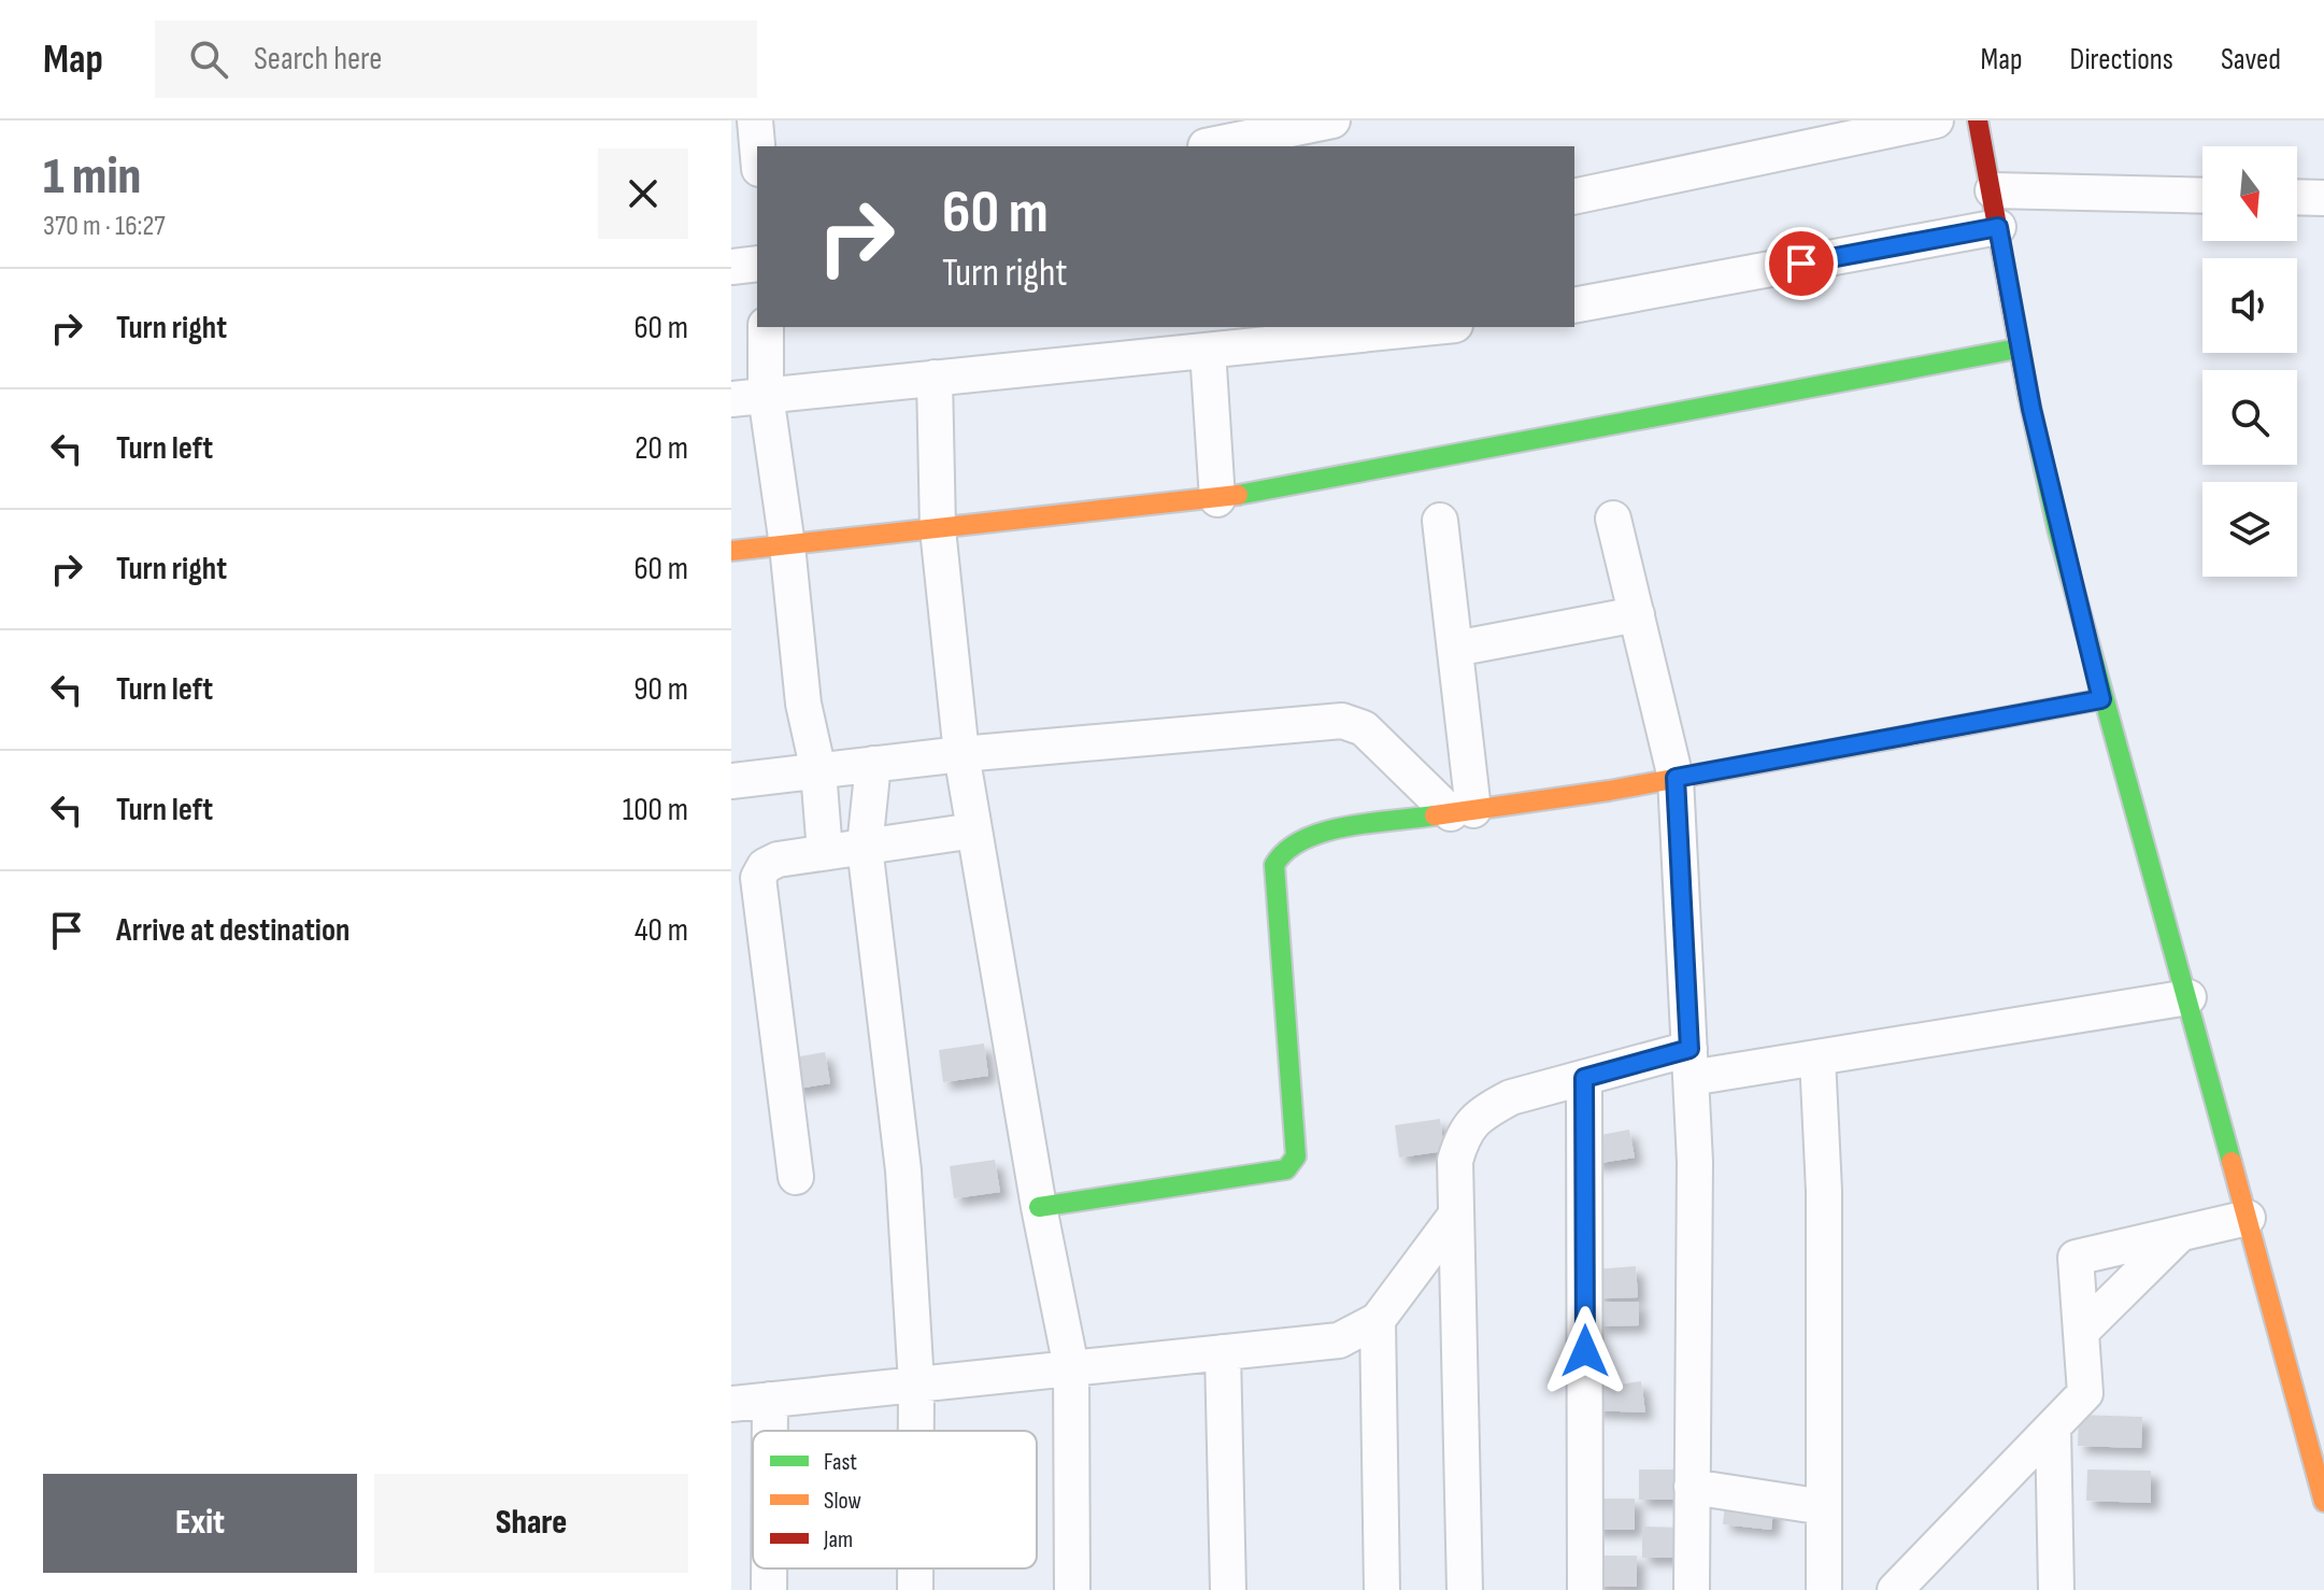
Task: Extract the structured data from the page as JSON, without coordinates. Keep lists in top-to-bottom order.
{
  "legend": ["Fast", "Slow", "Jam"],
  "north": "bottom",
  "page": {
    "header": "Map",
    "search": "Search here",
    "nav": ["Map", "Directions", "Saved"],
    "heading": ["1 min", "370 m · 16:27"],
    "turn": ["60 m", "Turn right"],
    "list": [
      {
        "name": "Turn right",
        "value": "60 m"
      },
      {
        "name": "Turn left",
        "value": "20 m"
      },
      {
        "name": "Turn right",
        "value": "60 m"
      },
      {
        "name": "Turn left",
        "value": "90 m"
      },
      {
        "name": "Turn left",
        "value": "100 m"
      },
      {
        "name": "Arrive at destination",
        "value": "40 m"
      }
    ],
    "buttons": ["Exit", "Share"]
  }
}
